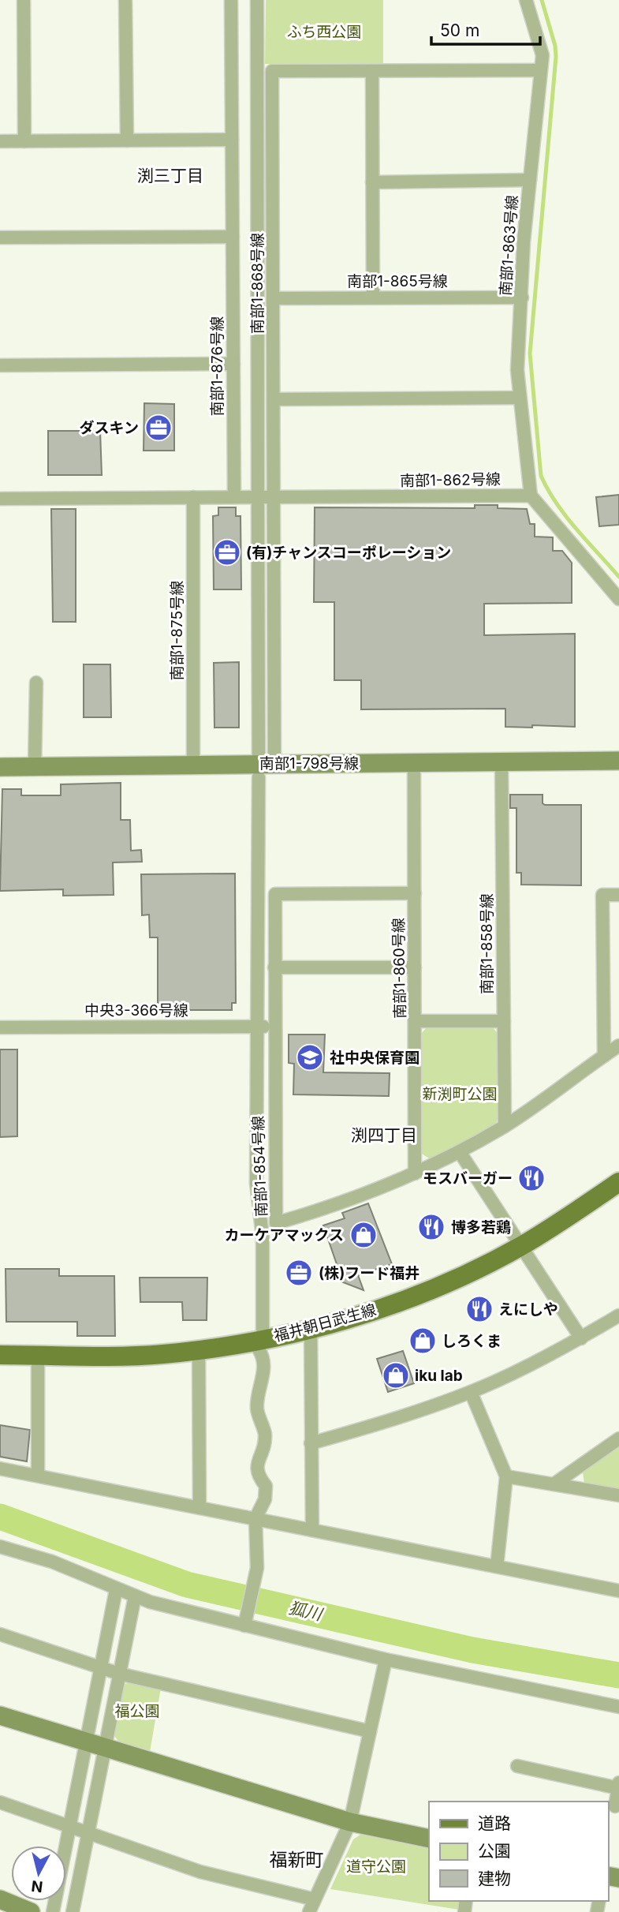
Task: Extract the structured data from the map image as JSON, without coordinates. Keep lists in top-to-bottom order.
{
  "streets": {
    "main road": ["福井朝日武生線"],
    "street": [
      "南部1-863号線",
      "南部1-865号線",
      "南部1-868号線",
      "南部1-876号線",
      "南部1-862号線",
      "南部1-875号線",
      "南部1-798号線",
      "南部1-858号線",
      "南部1-860号線",
      "中央3-366号線",
      "南部1-854号線"
    ]
  },
  "crossings": [
    ["南部1-863号線", "南部1-865号線"],
    ["南部1-863号線", "南部1-868号線"],
    ["南部1-863号線", "南部1-862号線"],
    ["南部1-865号線", "南部1-868号線"],
    ["南部1-868号線", "南部1-862号線"],
    ["南部1-868号線", "南部1-798号線"],
    ["南部1-876号線", "南部1-862号線"],
    ["南部1-875号線", "南部1-798号線"],
    ["南部1-798号線", "南部1-858号線"],
    ["南部1-798号線", "南部1-860号線"],
    ["南部1-858号線", "南部1-854号線"],
    ["南部1-860号線", "南部1-854号線"],
    ["中央3-366号線", "南部1-854号線"]
  ],
  "districts": ["渕三丁目", "渕四丁目", "福新町"],
  "water": ["狐川"],
  "parks": [
    "ふち西公園",
    "新渕町公園",
    "福公園",
    "道守公園"
  ],
  "places": {
    "office": ["ダスキン", "(有)チャンスコーポレーション", "(株)フード福井"],
    "school or university": ["社中央保育園"],
    "restaurant": ["モスバーガー", "博多若鶏", "えにしや"],
    "shop": ["カーケアマックス", "しろくま", "iku lab"]
  },
  "legend": ["道路", "公園", "建物"],
  "scale_bar": "50 m",
  "north": "bottom"
}
